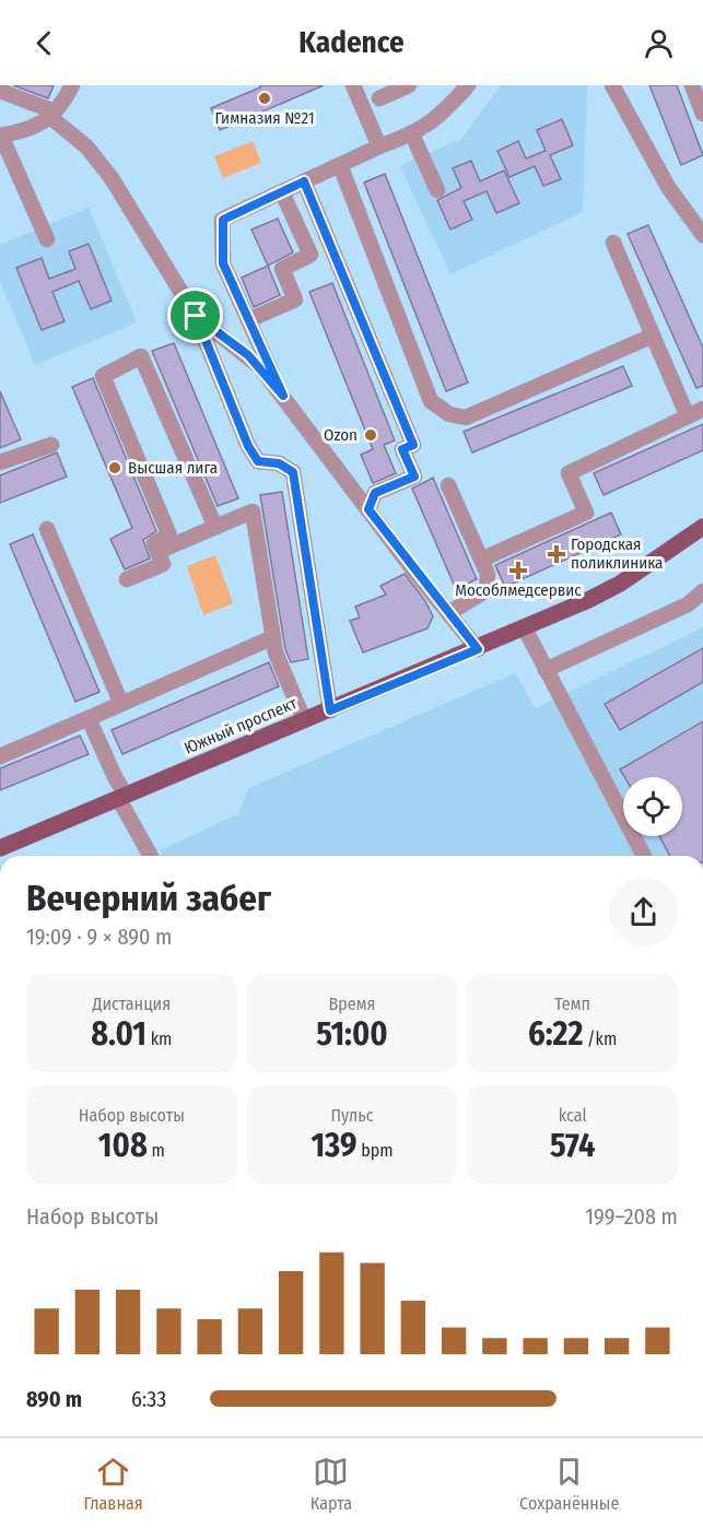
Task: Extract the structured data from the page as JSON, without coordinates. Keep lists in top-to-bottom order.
{
  "streets": {
    "main road": ["Южный проспект"]
  },
  "places": {
    "other": ["Гимназия №21", "Ozon", "Высшая лига"],
    "health": ["Городская поликлиника", "Мособлмедсервис"]
  },
  "page": {
    "header": "Kadence",
    "heading": ["Вечерний забег", "19:09 · 9 × 890 m"],
    "stats": [
      ["Дистанция", "8.01 km"],
      ["Время", "51:00"],
      ["Темп", "6:22 /km"],
      ["Набор высоты", "108 m"],
      ["Пульс", "139 bpm"],
      ["kcal", "574"]
    ],
    "chart": ["Набор высоты", "199–208 m"],
    "list": [
      {
        "name": "890 m",
        "note": "6:33"
      }
    ],
    "tabs": ["Главная", "Карта", "Сохранённые"]
  }
}
